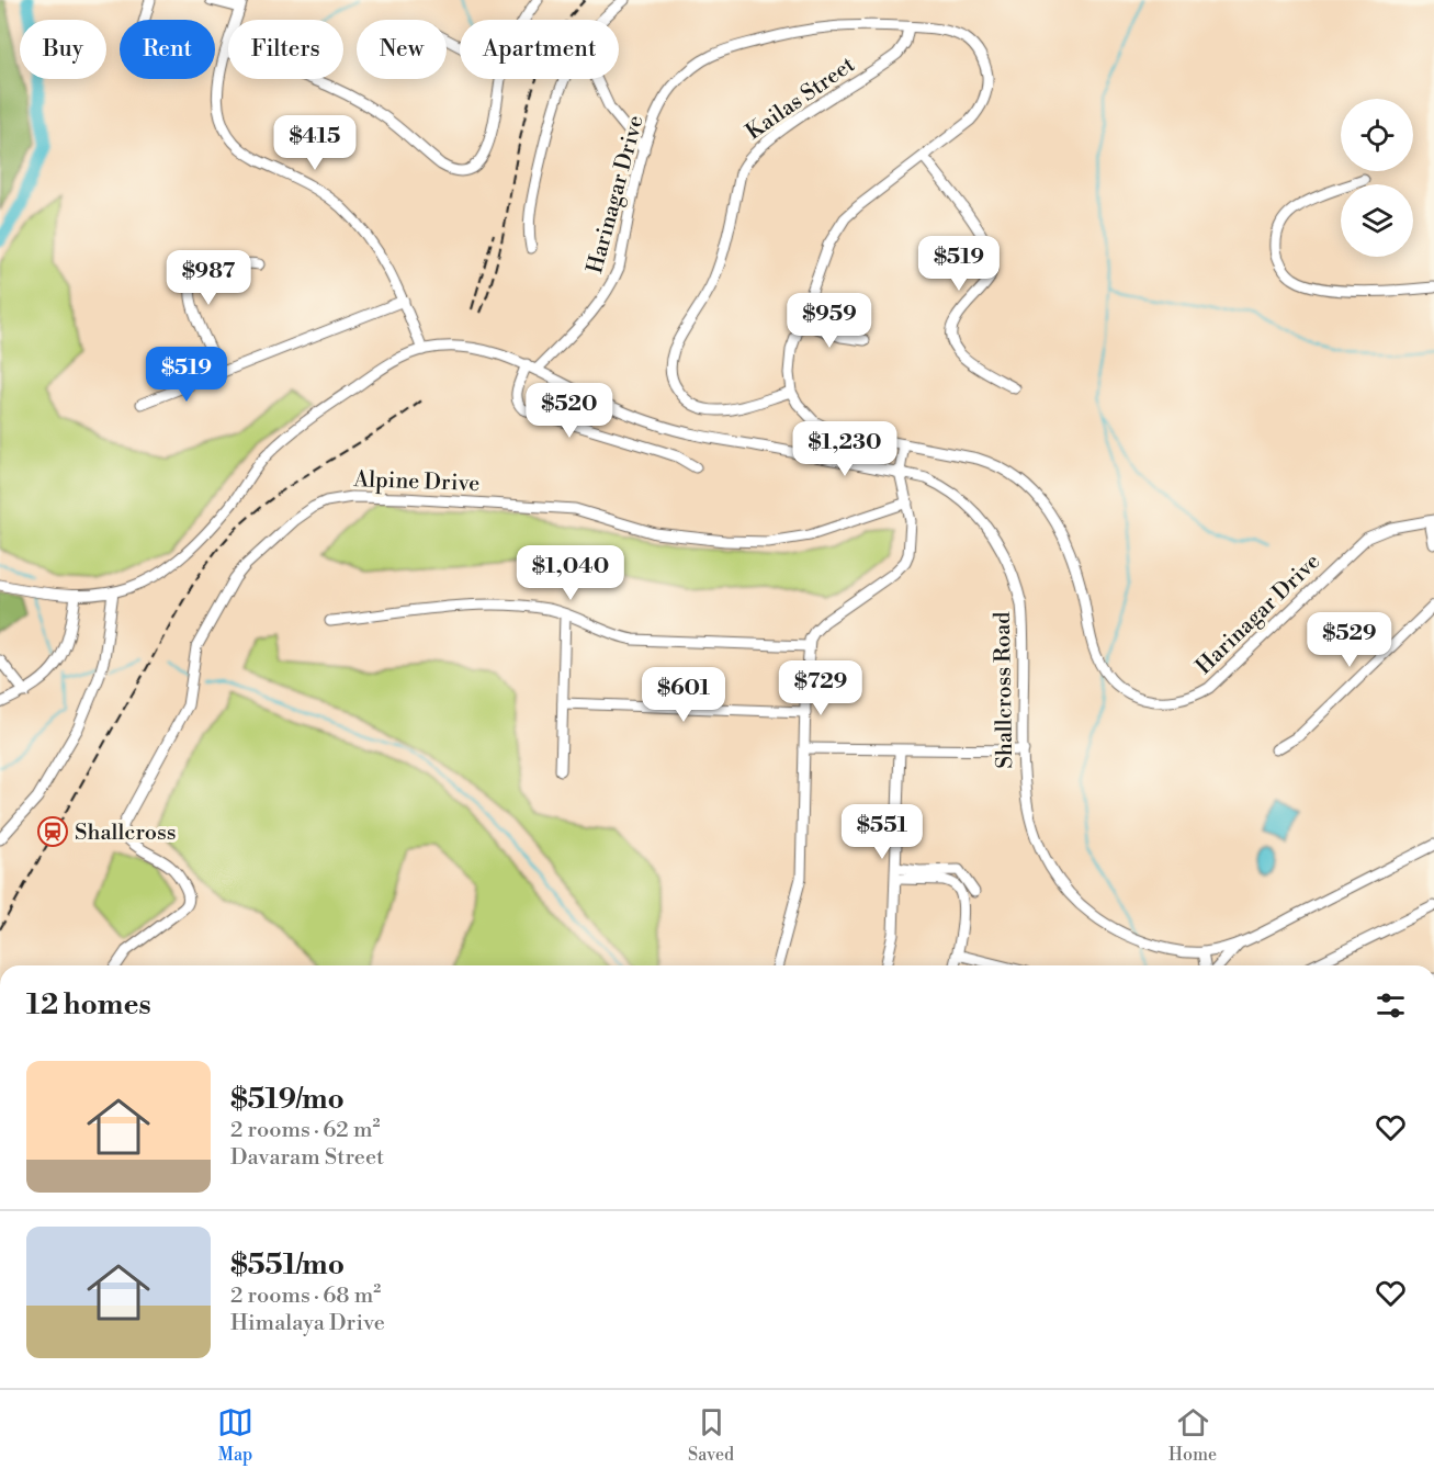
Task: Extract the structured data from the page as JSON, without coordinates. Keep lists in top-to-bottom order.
{
  "streets": {
    "street": [
      "Kailas Street",
      "Harinagar Drive",
      "Alpine Drive",
      "Shallcross Road"
    ]
  },
  "crossings": [
    ["Kailas Street", "Harinagar Drive"],
    ["Harinagar Drive", "Shallcross Road"]
  ],
  "places": {
    "station": ["Shallcross"]
  },
  "page": {
    "chip": [
      "Buy",
      "Rent",
      "Filters",
      "New",
      "Apartment"
    ],
    "price": [
      "$415",
      "$519",
      "$987",
      "$959",
      "$519",
      "$520",
      "$1,230",
      "$1,040",
      "$529",
      "$729",
      "$601",
      "$551"
    ],
    "heading": "12 homes",
    "list": [
      {
        "name": "$519/mo",
        "note": "2 rooms · 62 m² · Davaram Street"
      },
      {
        "name": "$551/mo",
        "note": "2 rooms · 68 m² · Himalaya Drive"
      }
    ],
    "tabs": ["Map", "Saved", "Home"]
  }
}
